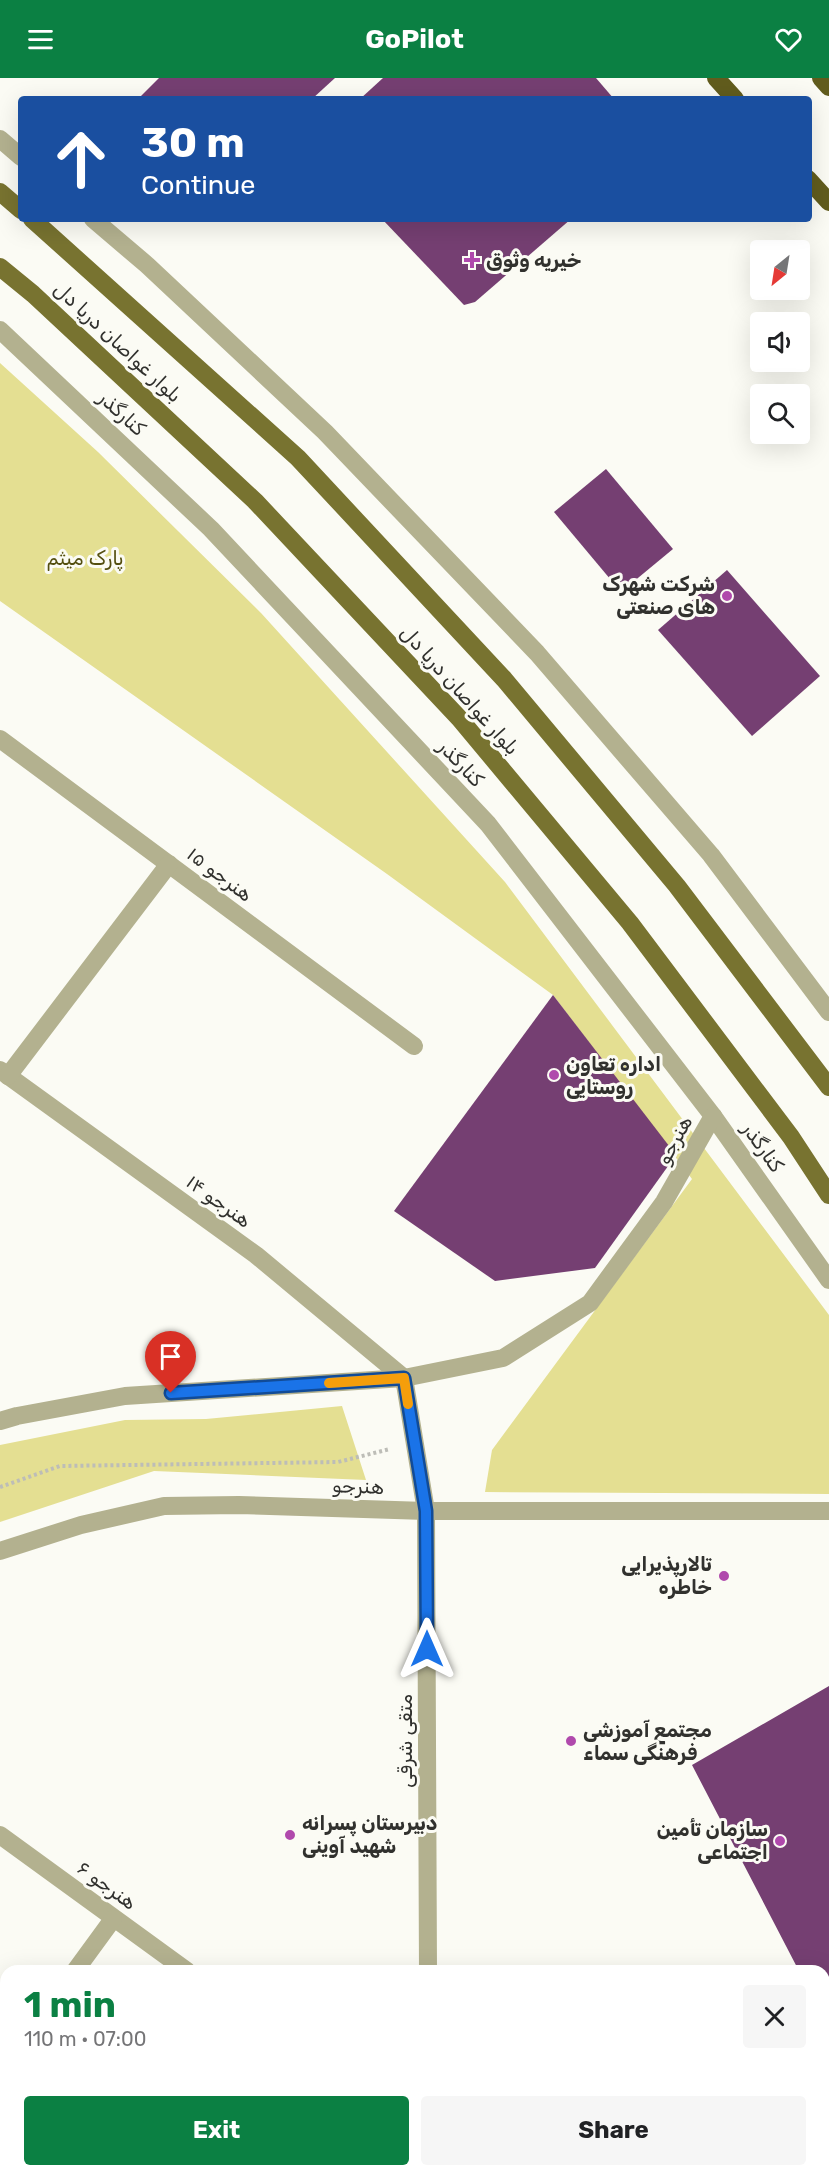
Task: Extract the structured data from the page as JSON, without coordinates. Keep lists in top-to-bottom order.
{
  "streets": {
    "main road": ["بلوار غواصان دریا دل"],
    "street": [
      "کنارگذر",
      "هنرجو ۱۵",
      "هنرجو",
      "هنرجو ۱۴",
      "متقی شرقی",
      "هنرجو ۶"
    ]
  },
  "crossings": [
    ["کنارگذر", "هنرجو"],
    ["هنرجو", "هنرجو ۱۴"],
    ["هنرجو", "متقی شرقی"],
    ["هنرجو ۱۴", "متقی شرقی"]
  ],
  "parks": ["پارک میثم"],
  "places": {
    "health": ["خیریه وثوق"],
    "other": [
      "شرکت شهرک های صنعتی",
      "اداره تعاون روستایی",
      "تالارپذیرایی خاطره",
      "مجتمع آموزشی فرهنگی سماء",
      "دبیرستان پسرانه شهید آوینی",
      "سازمان تأمین اجتماعی"
    ]
  },
  "north": "bottom left",
  "page": {
    "header": "GoPilot",
    "turn": ["30 m", "Continue"],
    "heading": ["1 min", "110 m · 07:00"],
    "buttons": ["Exit", "Share"]
  }
}
